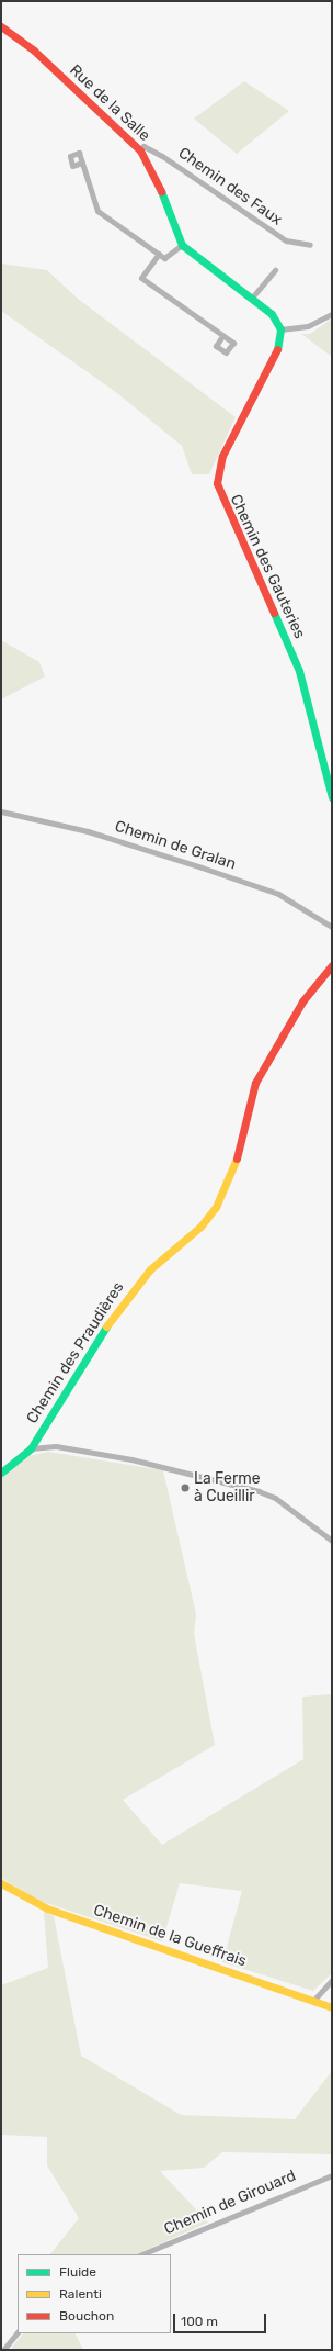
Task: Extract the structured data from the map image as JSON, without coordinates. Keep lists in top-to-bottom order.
{
  "streets": {
    "street": [
      "Rue de la Salle",
      "Chemin des Faux",
      "Chemin des Gauteries",
      "Chemin de Gralan",
      "Chemin des Praudières",
      "Chemin de la Gueffrais",
      "Chemin de Girouard"
    ]
  },
  "crossings": [
    ["Rue de la Salle", "Chemin des Faux"]
  ],
  "places": ["La Ferme à Cueillir"],
  "legend": ["Fluide", "Ralenti", "Bouchon"],
  "scale_bar": "100 m"
}
